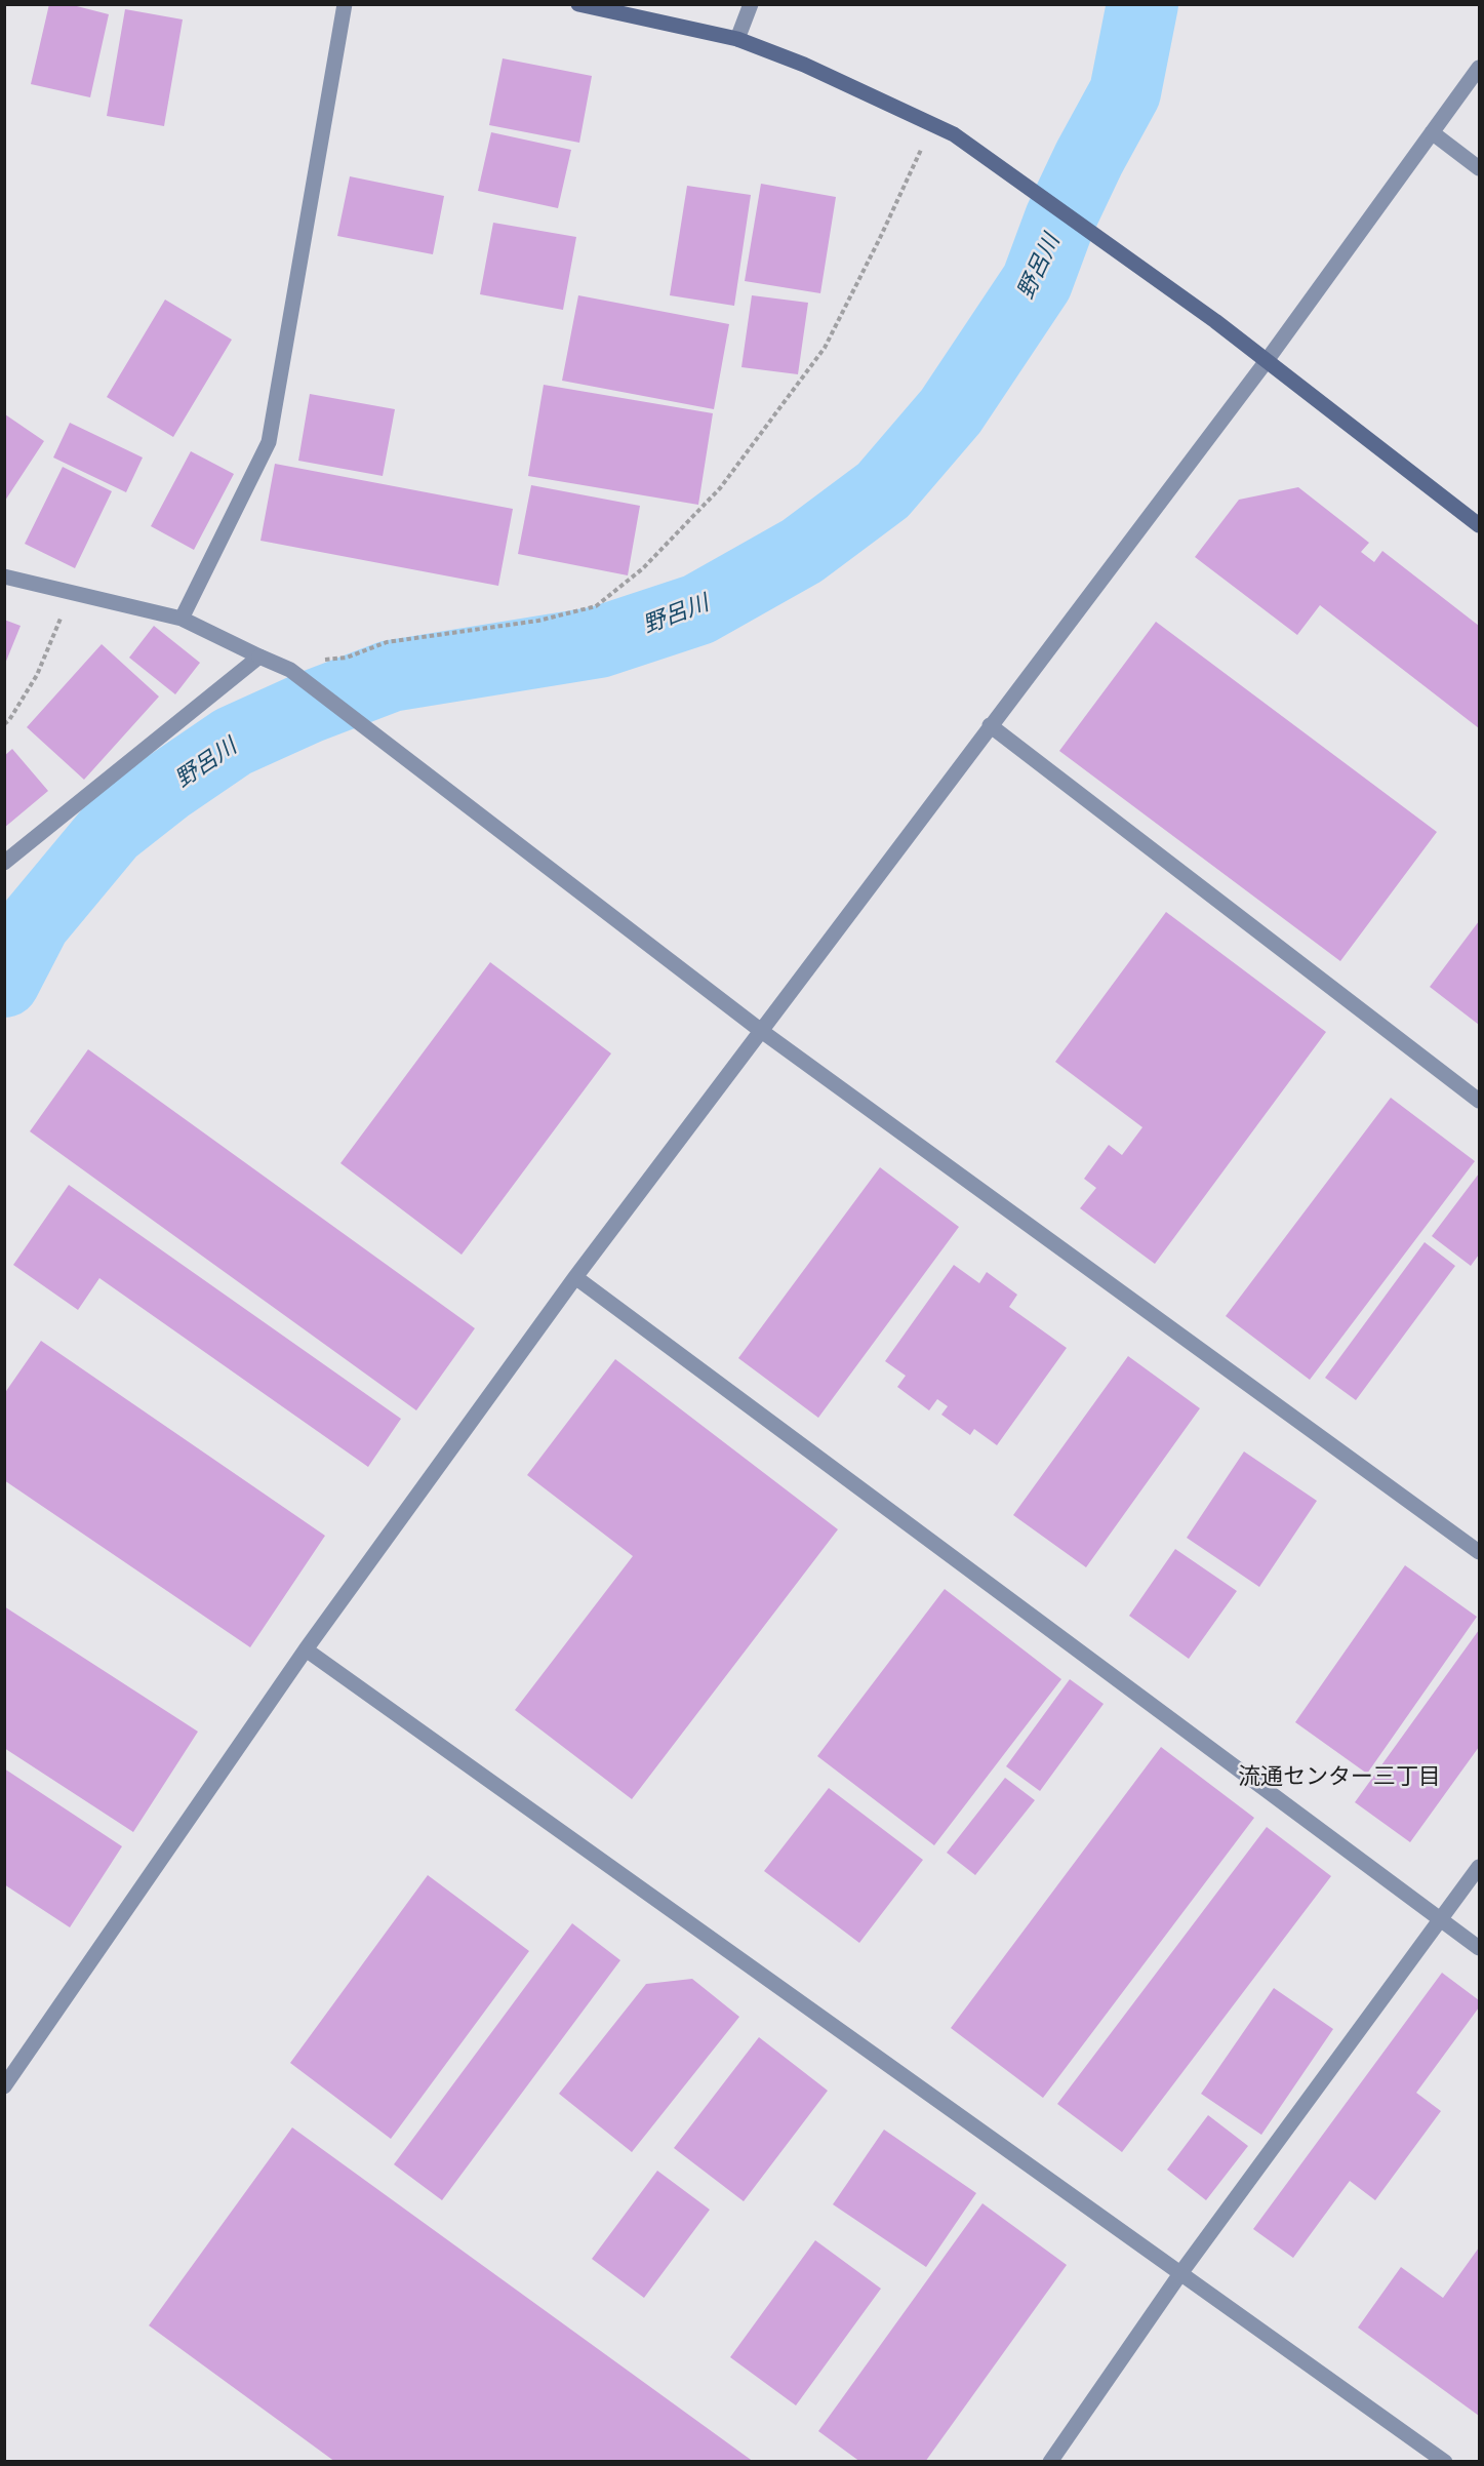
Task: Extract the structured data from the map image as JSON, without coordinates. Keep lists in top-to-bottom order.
{
  "districts": ["流通センター三丁目"],
  "water": ["野呂川"]
}
